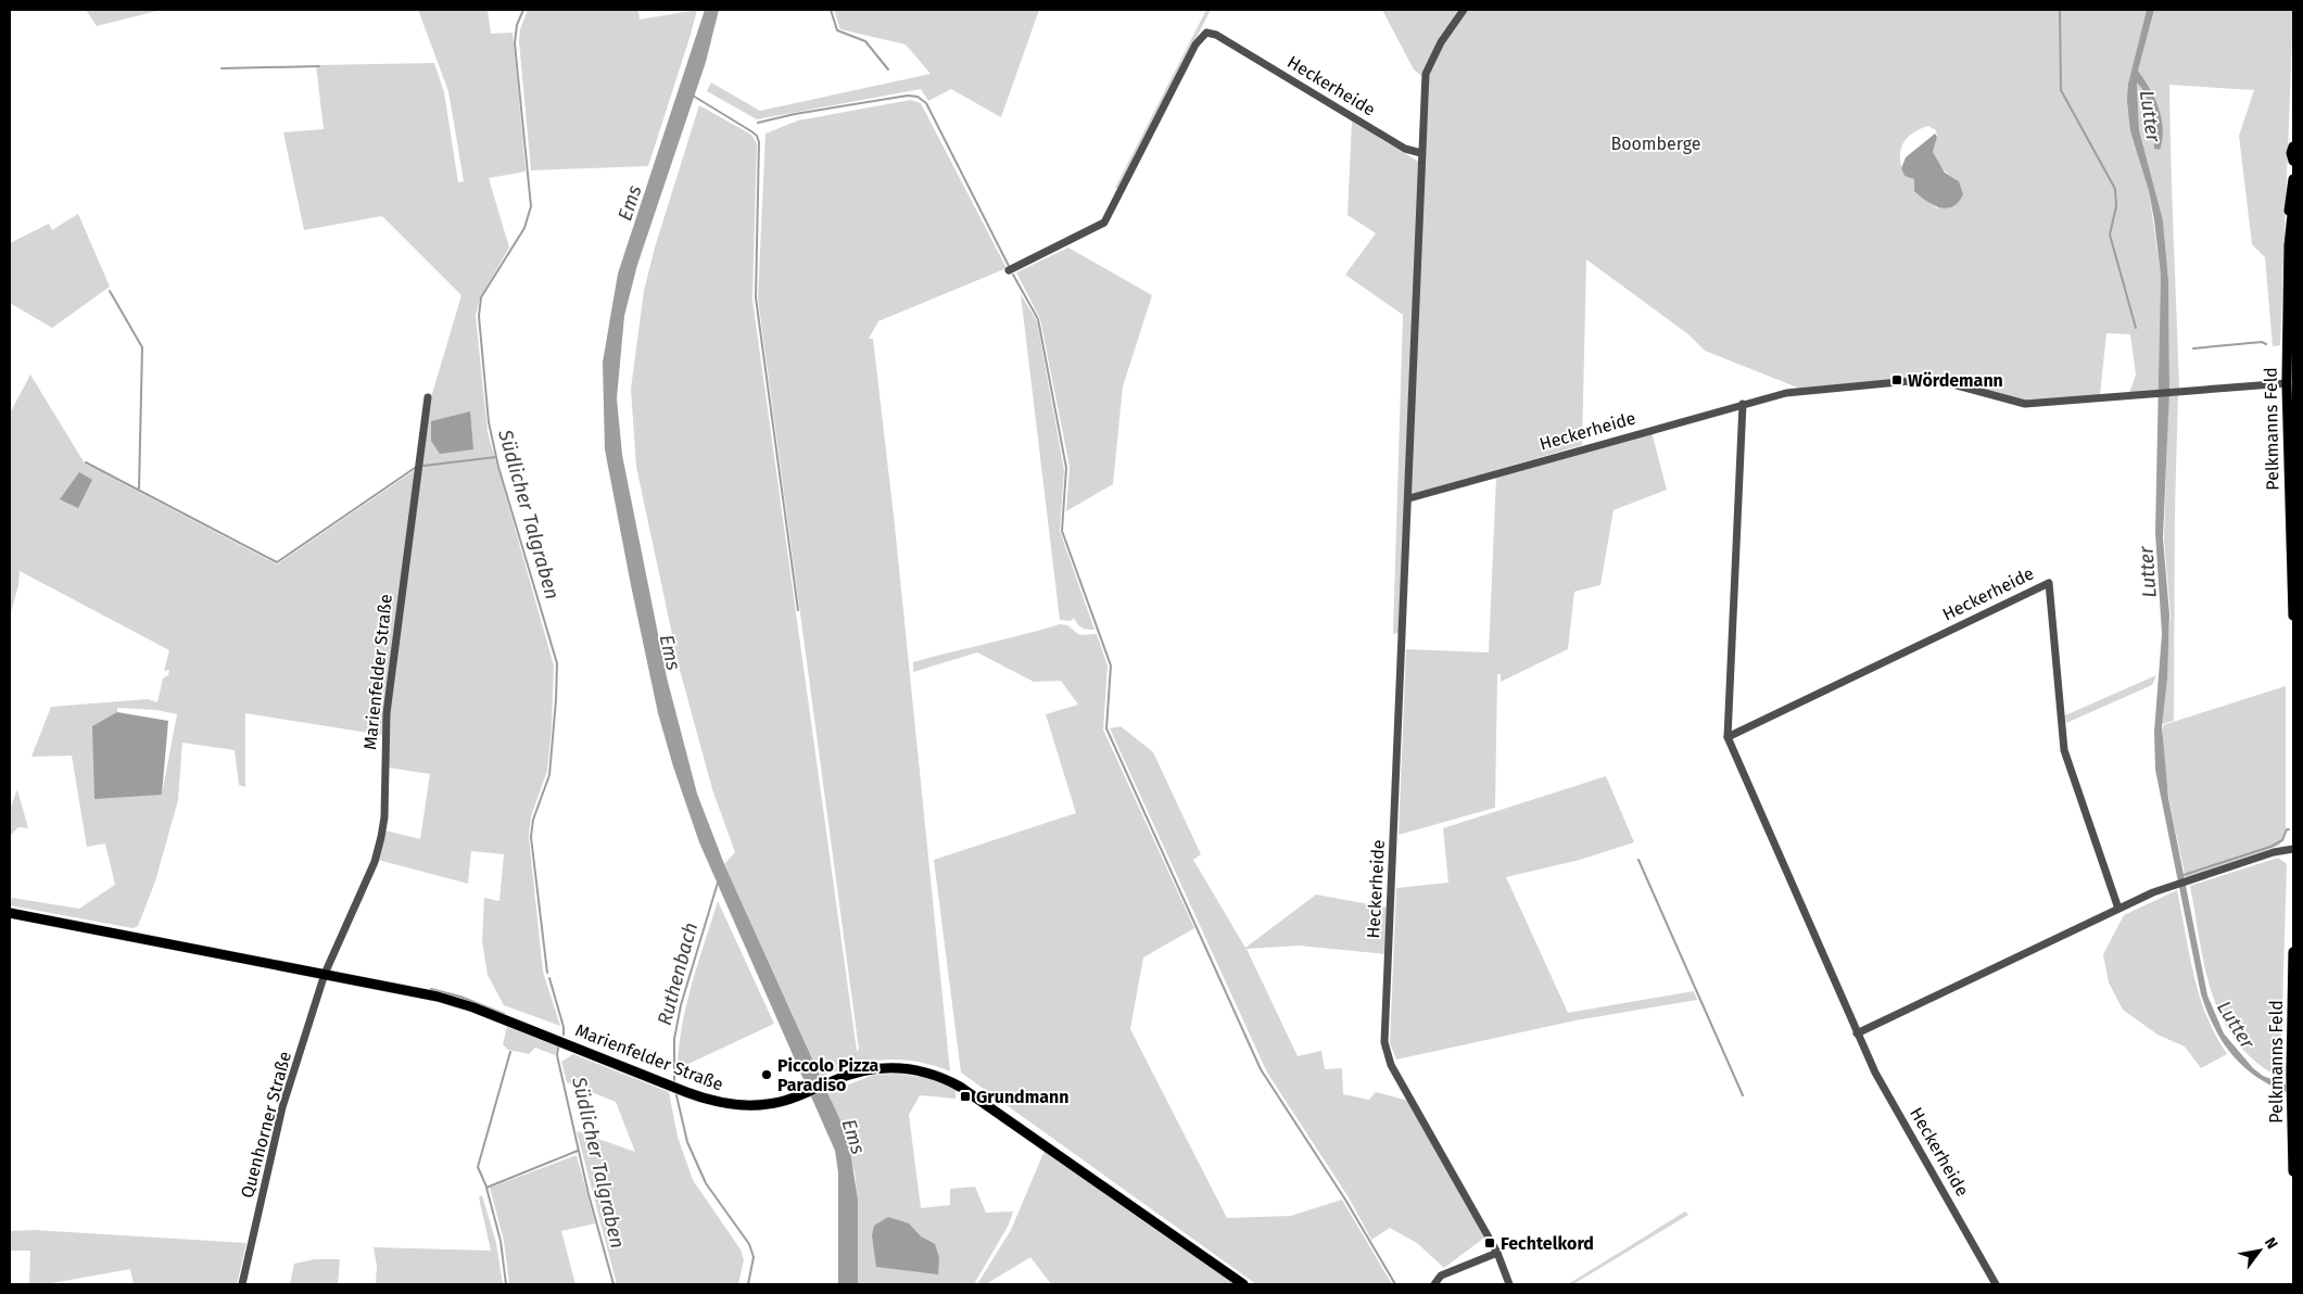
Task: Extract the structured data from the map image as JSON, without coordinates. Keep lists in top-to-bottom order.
{
  "streets": {
    "main road": ["Pelkmanns Feld", "Marienfelder Straße"],
    "street": ["Heckerheide", "Quenhorner Straße"]
  },
  "crossings": [
    ["Heckerheide", "Pelkmanns Feld"],
    ["Marienfelder Straße", "Quenhorner Straße"]
  ],
  "water": [
    "Lutter",
    "Ems",
    "Südlicher Talgraben",
    "Ruthenbach"
  ],
  "parks": ["Boomberge"],
  "places": {
    "transit": ["Wördemann", "Grundmann", "Fechtelkord"],
    "other": ["Piccolo Pizza Paradiso"]
  },
  "north": "top right"
}
